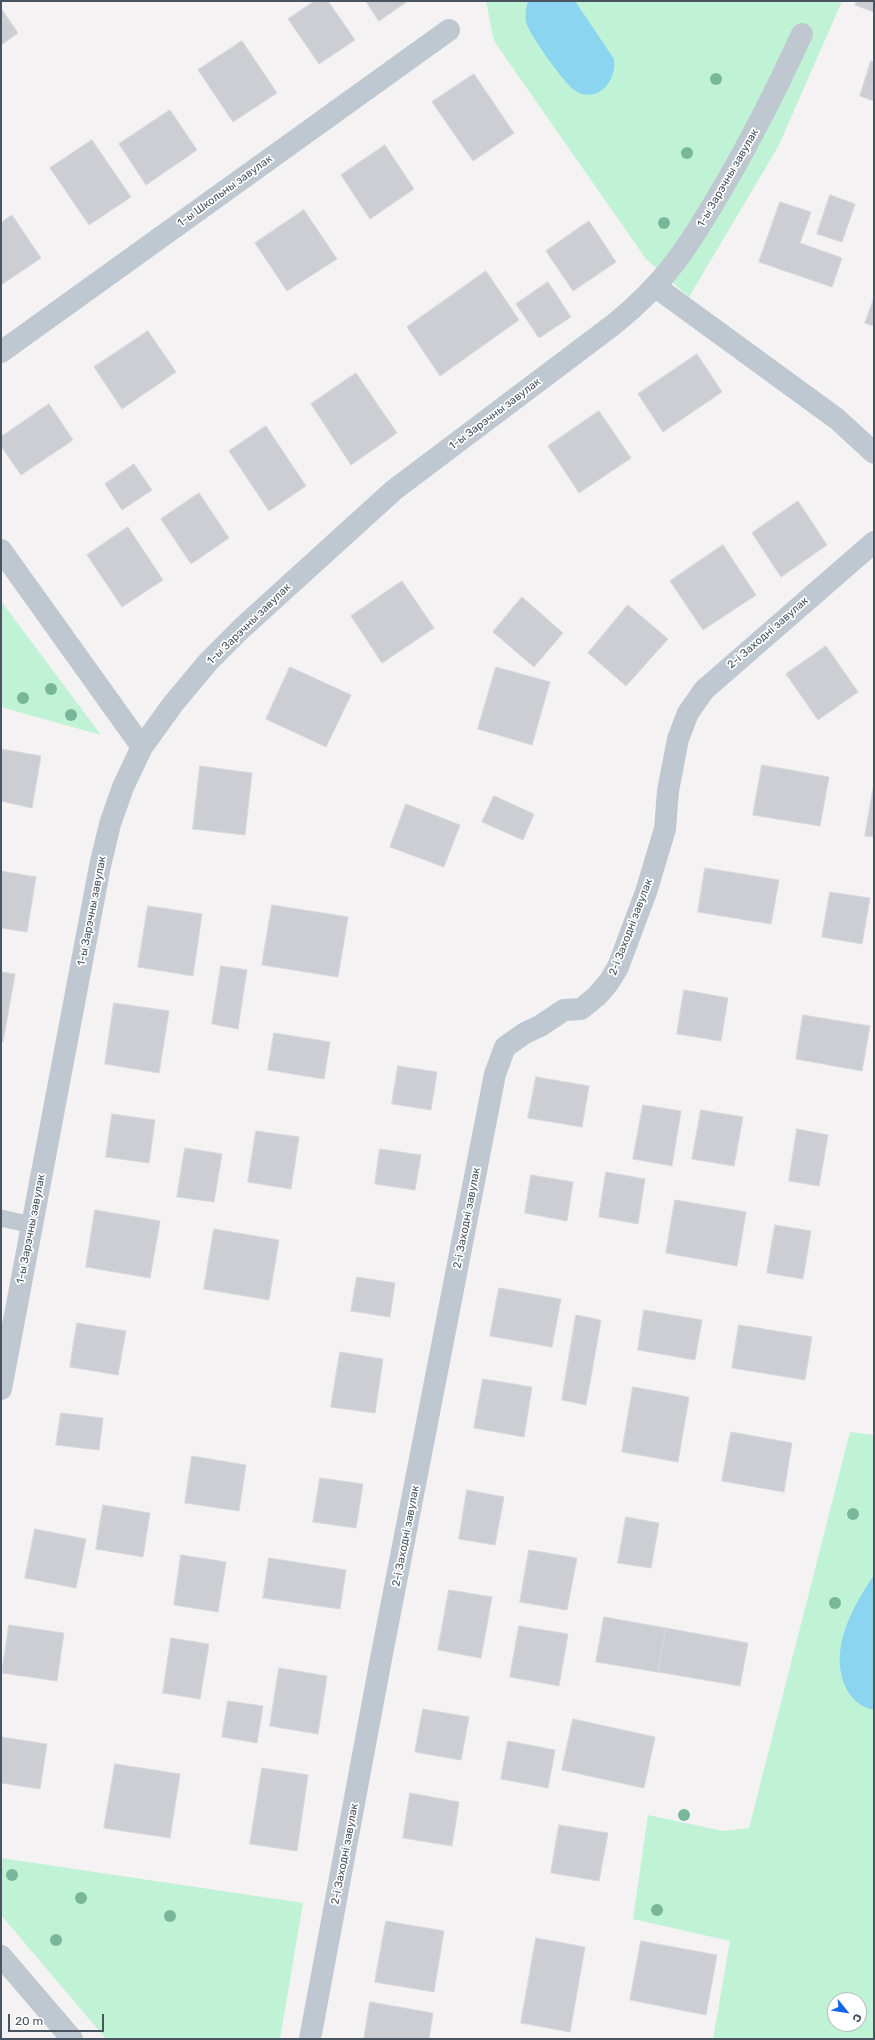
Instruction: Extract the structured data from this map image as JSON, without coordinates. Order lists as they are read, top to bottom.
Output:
{
  "streets": {
    "street": ["1-ы Зарэчны завулак", "1-ы Школьны завулак", "2-і Заходні завулак"]
  },
  "scale_bar": "20 m",
  "north": "bottom right"
}
